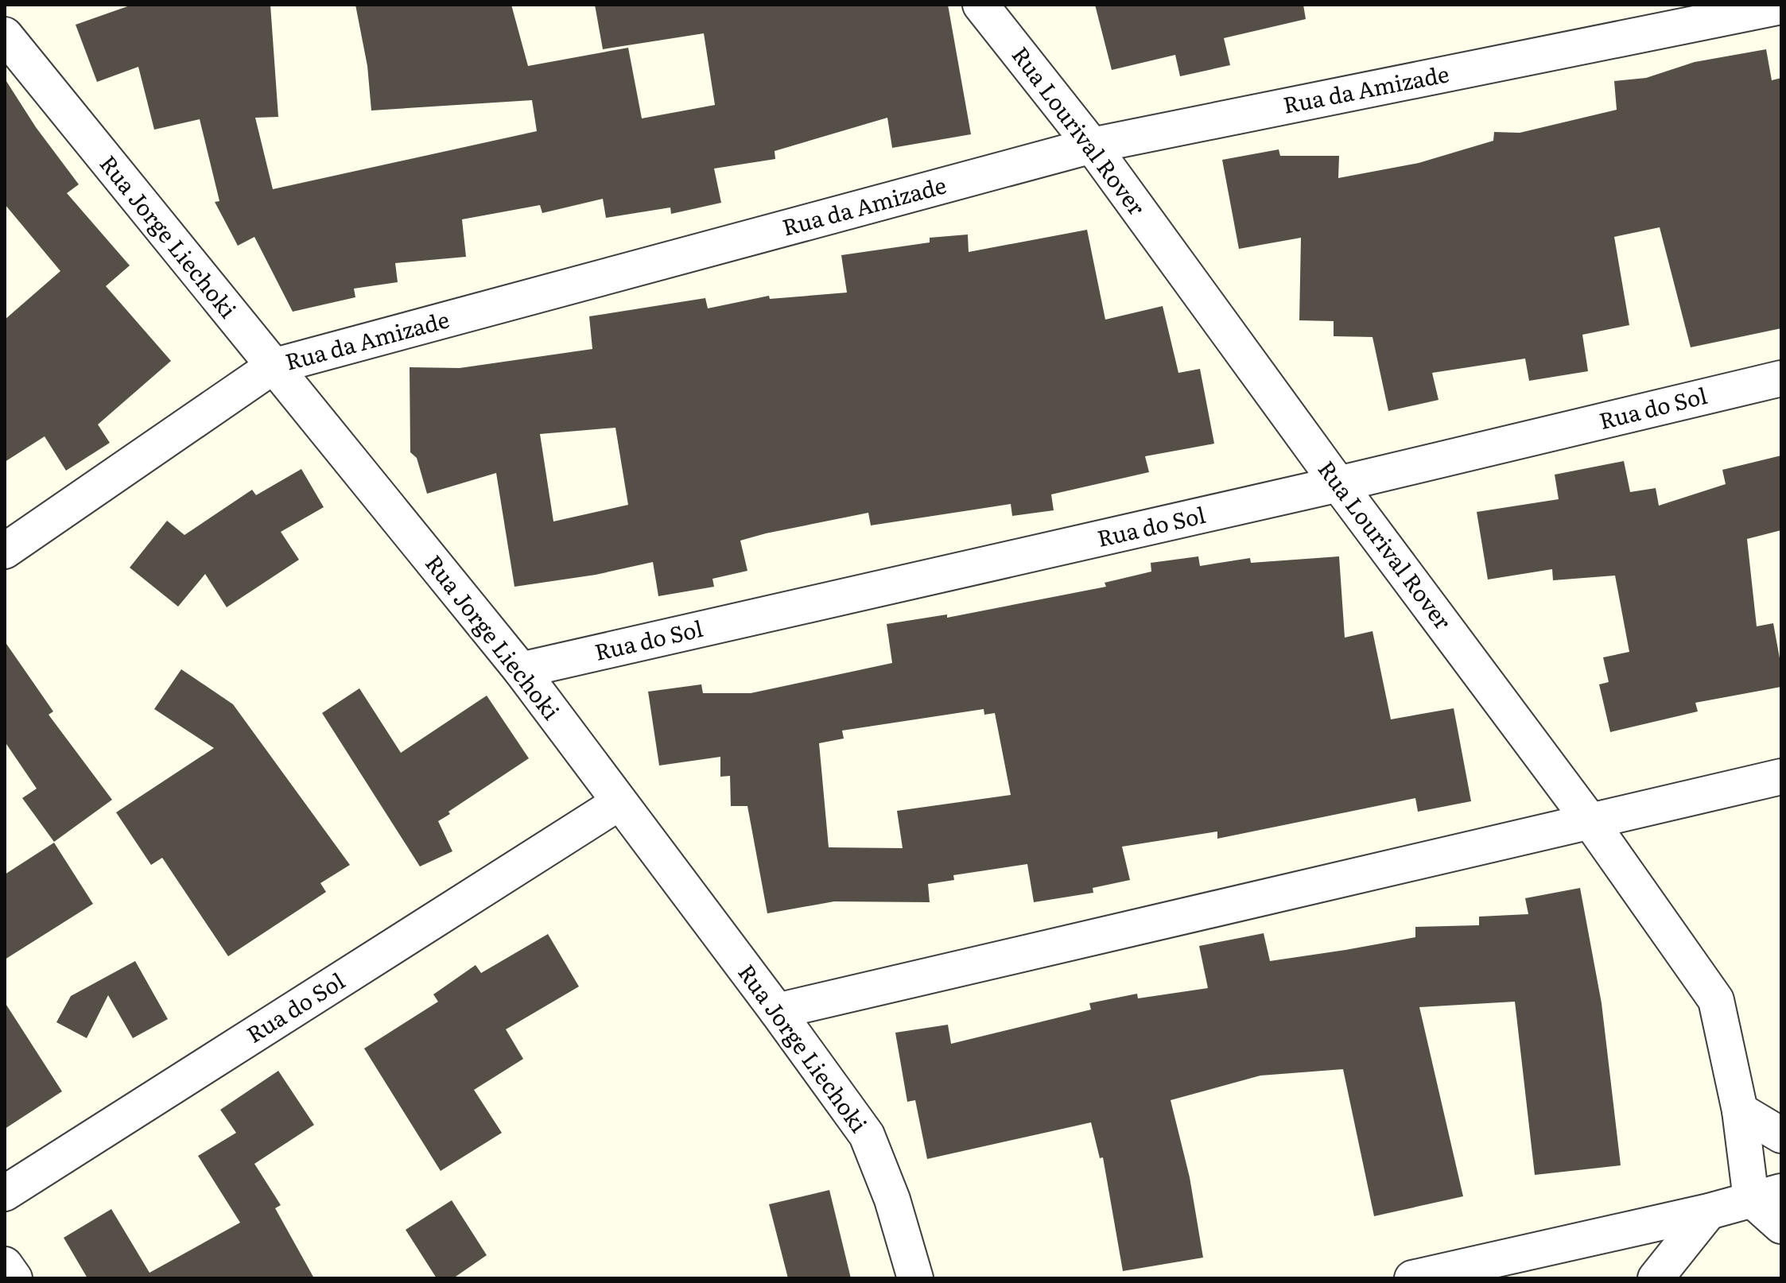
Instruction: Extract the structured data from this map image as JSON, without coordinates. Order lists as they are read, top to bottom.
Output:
{
  "streets": {
    "street": [
      "Rua da Amizade",
      "Rua Lourival Rover",
      "Rua Jorge Liechoki",
      "Rua do Sol"
    ]
  },
  "crossings": [
    ["Rua da Amizade", "Rua Lourival Rover"],
    ["Rua da Amizade", "Rua Jorge Liechoki"],
    ["Rua Lourival Rover", "Rua do Sol"],
    ["Rua Jorge Liechoki", "Rua do Sol"]
  ]
}
